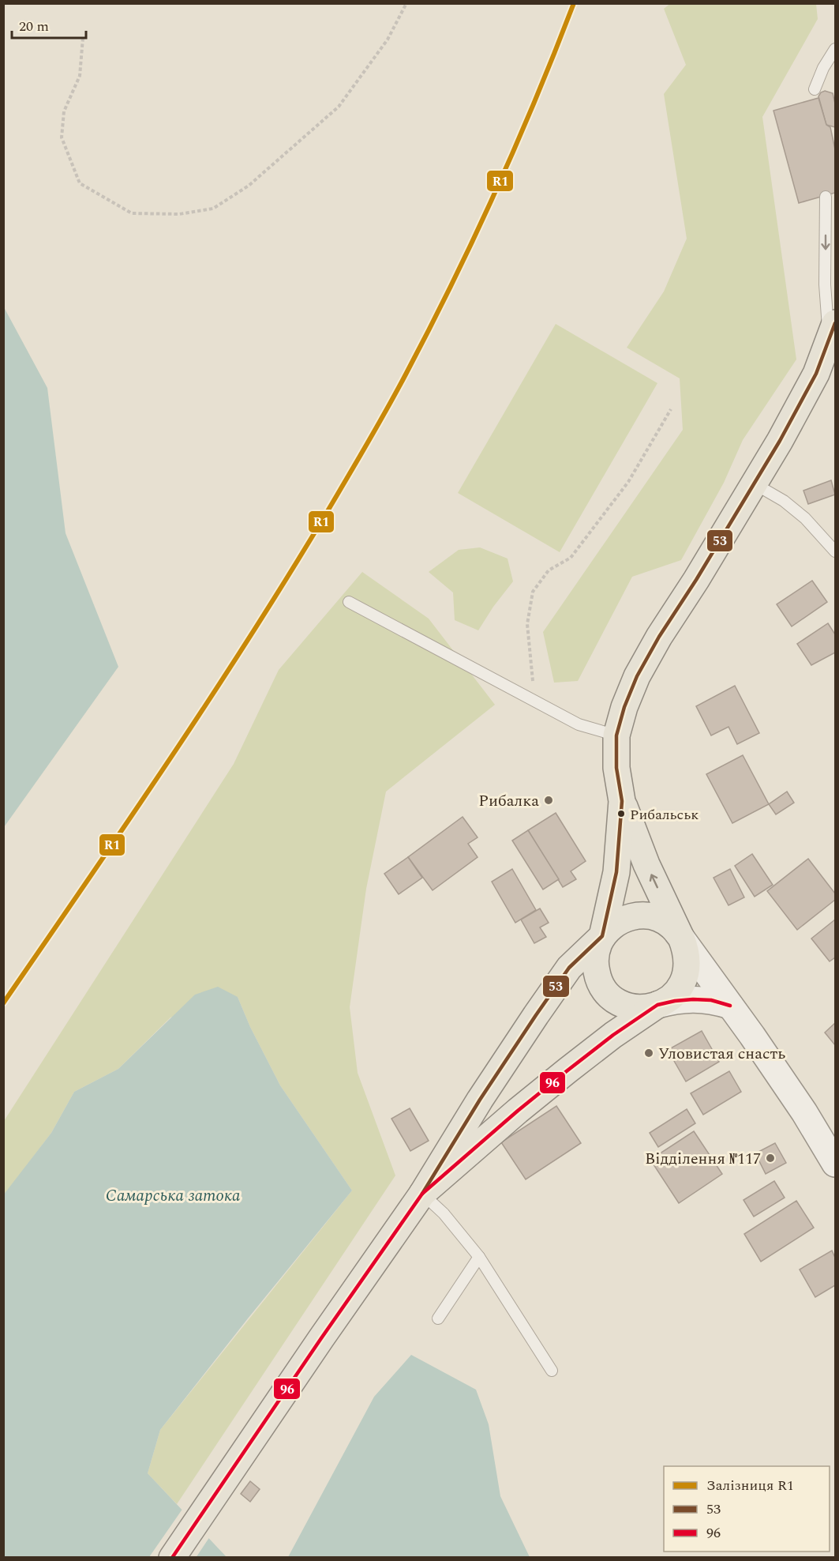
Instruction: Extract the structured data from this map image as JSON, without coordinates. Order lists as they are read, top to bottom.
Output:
{
  "water": ["Самарська затока"],
  "places": [
    "Рибалка",
    "Рибальськ",
    "Уловистая снасть",
    "Відділення №117"
  ],
  "lines": ["rail line R1", "transit line 53", "transit line 96"],
  "legend": ["Залізниця R1", "53", "96"],
  "scale_bar": "20 m"
}
